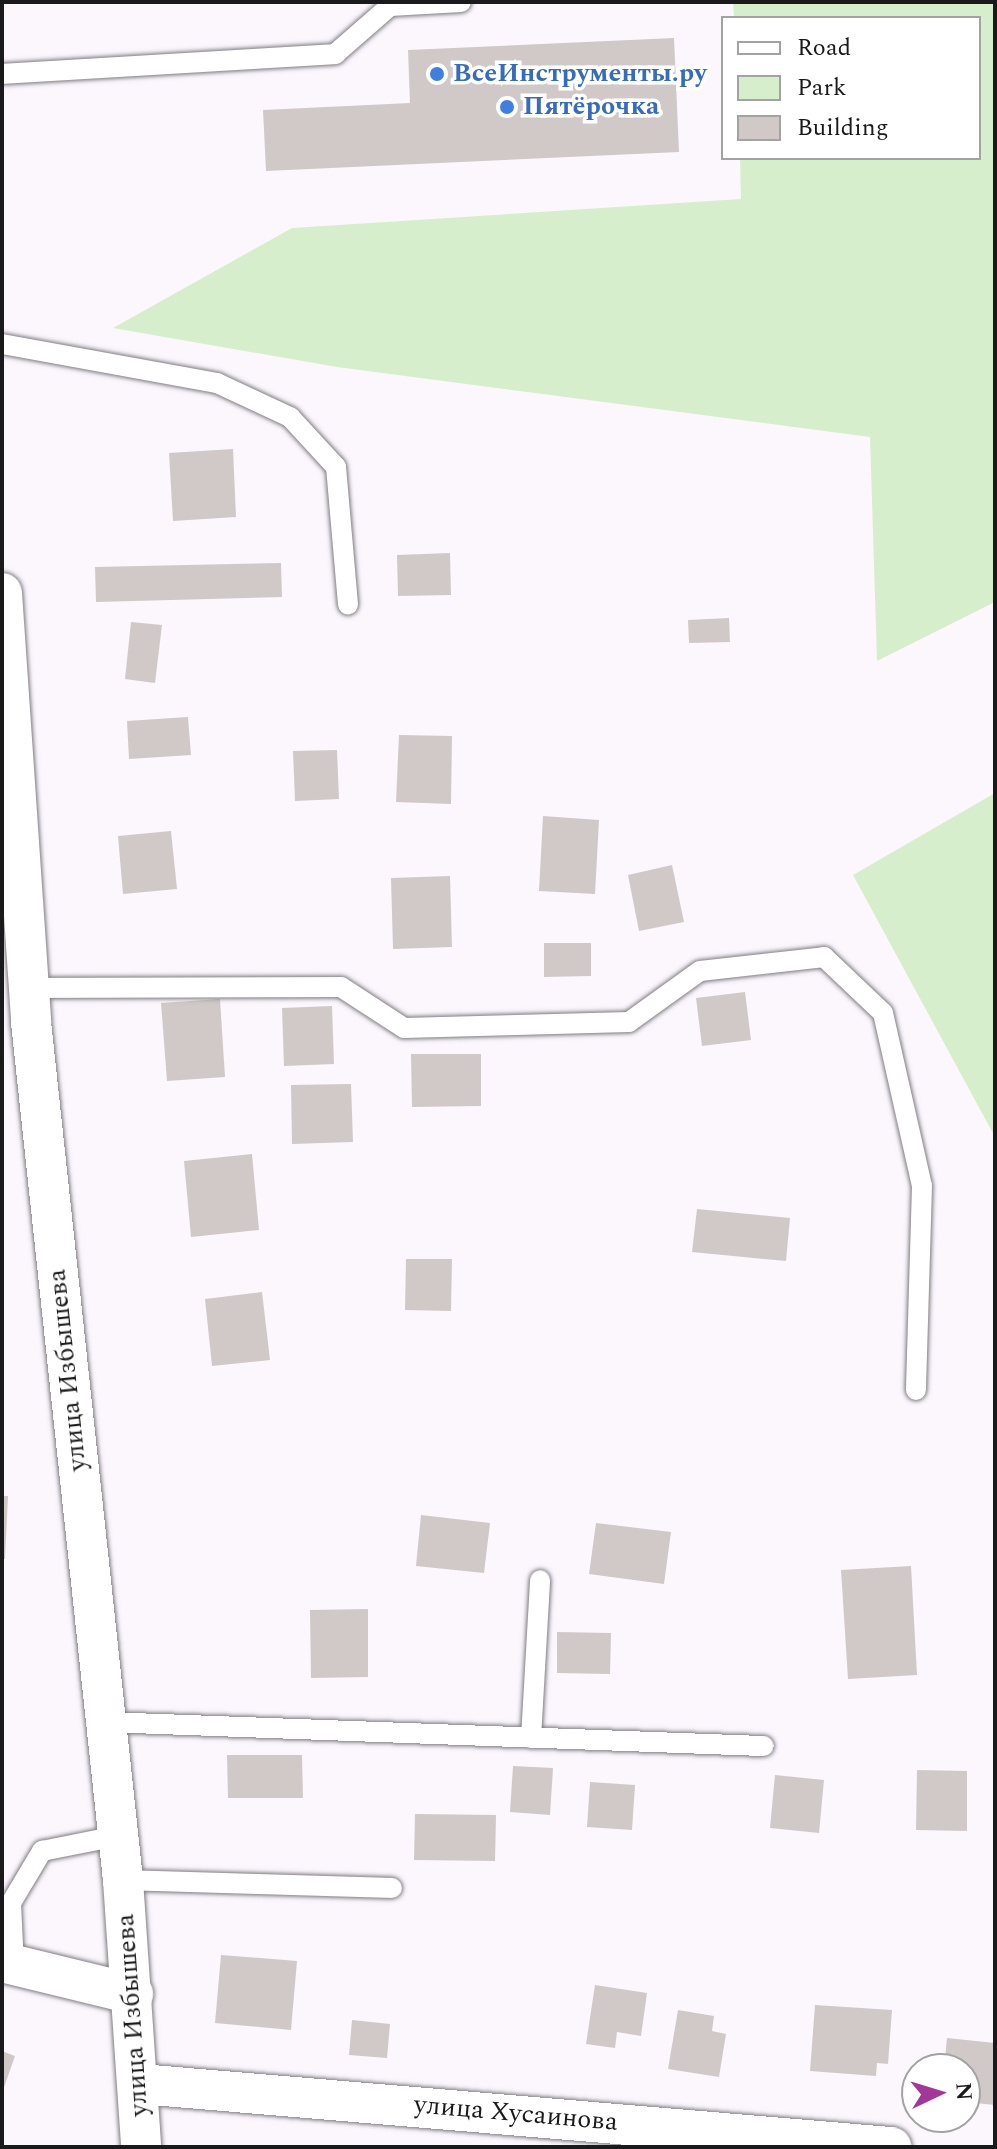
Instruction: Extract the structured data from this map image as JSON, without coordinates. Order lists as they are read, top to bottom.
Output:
{
  "streets": {
    "street": ["улица Избышева", "улица Хусаинова"]
  },
  "crossings": [
    ["улица Избышева", "улица Хусаинова"]
  ],
  "places": ["ВсеИнструменты.ру", "Пятёрочка"],
  "legend": ["Road", "Park", "Building"],
  "north": "right"
}
